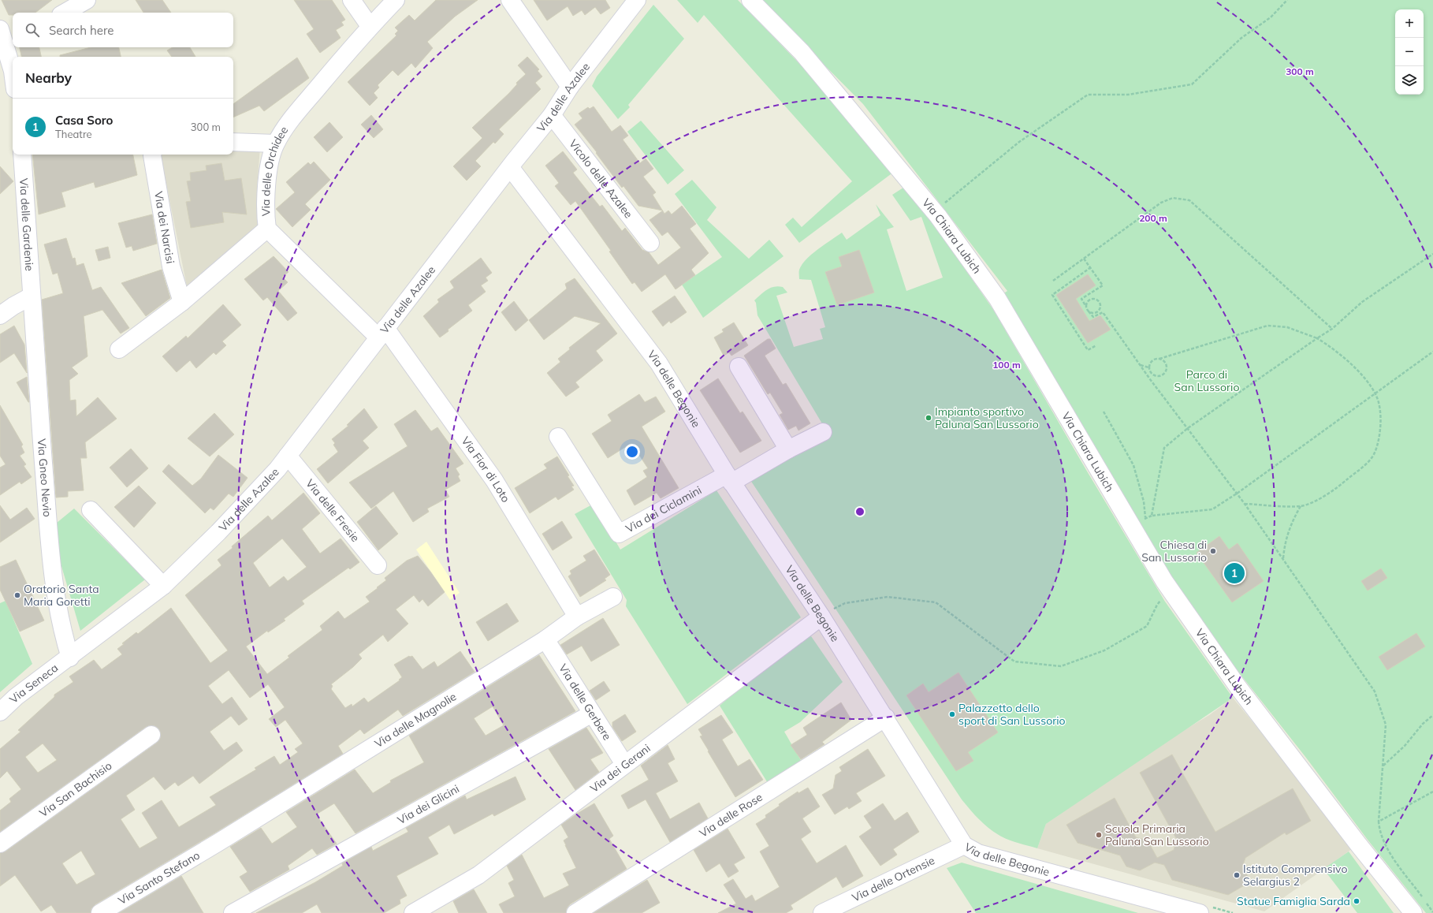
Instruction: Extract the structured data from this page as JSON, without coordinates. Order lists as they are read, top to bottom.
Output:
{
  "streets": {
    "street": [
      "Via delle Azalee",
      "Via delle Orchidee",
      "Vicolo delle Azalee",
      "Via delle Gardenie",
      "Via dei Narcisi",
      "Via Chiara Lubich",
      "Via delle Begonie",
      "Via Fior di Loto",
      "Via Gneo Nevio",
      "Via dei Ciclamini",
      "Via delle Fresie",
      "Via Seneca",
      "Via delle Gerbere",
      "Via delle Magnolie",
      "Via dei Gerani",
      "Via San Bachisio",
      "Via dei Glicini",
      "Via delle Rose",
      "Via Santo Stefano",
      "Via delle Ortensie"
    ]
  },
  "crossings": [
    ["Via delle Azalee", "Via delle Orchidee"],
    ["Via delle Azalee", "Vicolo delle Azalee"],
    ["Via delle Azalee", "Via delle Begonie"],
    ["Via delle Azalee", "Via Fior di Loto"],
    ["Via delle Azalee", "Via Gneo Nevio"],
    ["Via delle Azalee", "Via delle Fresie"],
    ["Via delle Azalee", "Via Seneca"],
    ["Via delle Orchidee", "Via Fior di Loto"],
    ["Via delle Gardenie", "Via Gneo Nevio"],
    ["Via delle Begonie", "Via dei Ciclamini"],
    ["Via delle Begonie", "Via dei Gerani"],
    ["Via delle Begonie", "Via delle Rose"],
    ["Via delle Begonie", "Via delle Ortensie"],
    ["Via Fior di Loto", "Via delle Magnolie"],
    ["Via Gneo Nevio", "Via Seneca"],
    ["Via delle Gerbere", "Via delle Magnolie"],
    ["Via delle Gerbere", "Via dei Gerani"],
    ["Via delle Gerbere", "Via dei Glicini"],
    ["Via delle Magnolie", "Via Santo Stefano"]
  ],
  "parks": ["Parco di San Lussorio"],
  "places": [
    "Impianto sportivo Paluna San Lussorio",
    "Chiesa di San Lussorio",
    "Oratorio Santa Maria Goretti",
    "Palazzetto dello sport di San Lussorio",
    "Scuola Primaria Paluna San Lussorio",
    "Istituto Comprensivo Selargius 2",
    "Statue Famiglia Sarda"
  ],
  "page": {
    "map_buttons": ["+", "−"],
    "search": "Search here",
    "heading": "Nearby",
    "list": [
      {
        "mark": "1",
        "name": "Casa Soro",
        "note": "Theatre",
        "value": "300 m"
      }
    ],
    "pins": "1"
  },
  "rings": ["300 m", "200 m", "100 m"]
}
